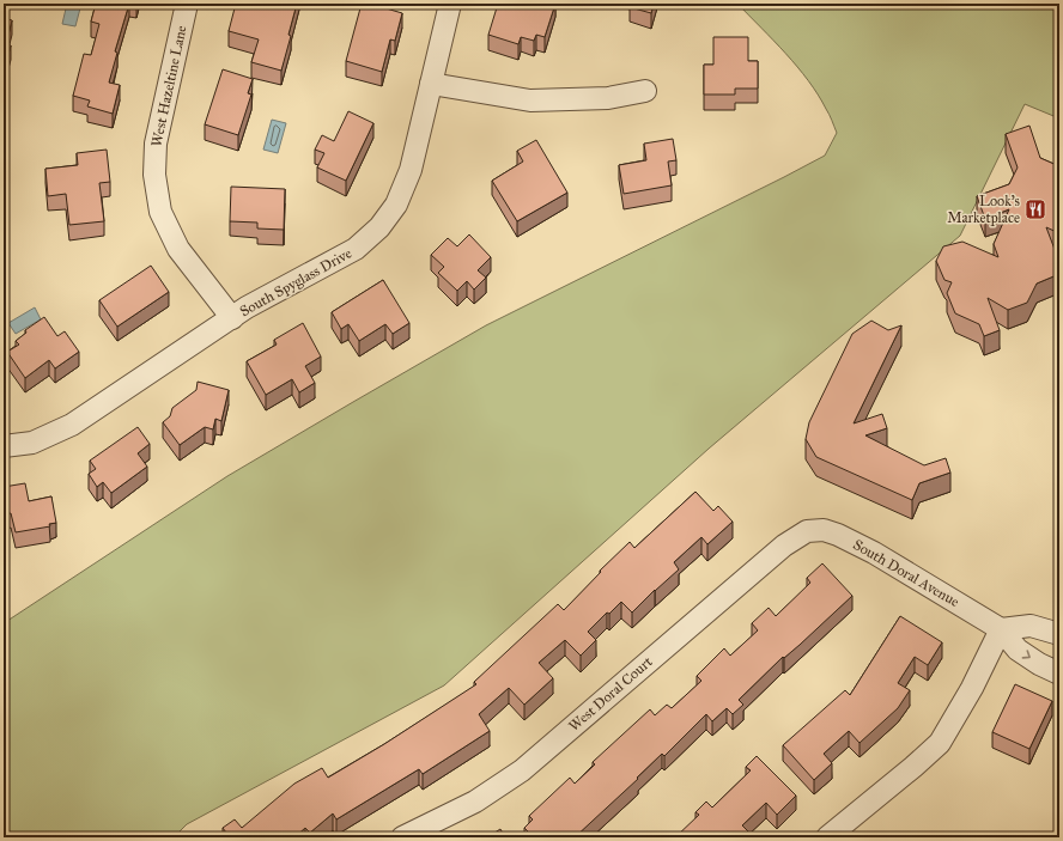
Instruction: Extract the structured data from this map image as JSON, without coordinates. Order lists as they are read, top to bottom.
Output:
{
  "streets": {
    "street": [
      "West Hazeltine Lane",
      "South Spyglass Drive",
      "South Doral Avenue",
      "West Doral Court"
    ]
  },
  "crossings": [
    ["West Hazeltine Lane", "South Spyglass Drive"],
    ["South Doral Avenue", "West Doral Court"]
  ],
  "places": {
    "restaurant": ["Look's Marketplace"]
  }
}
